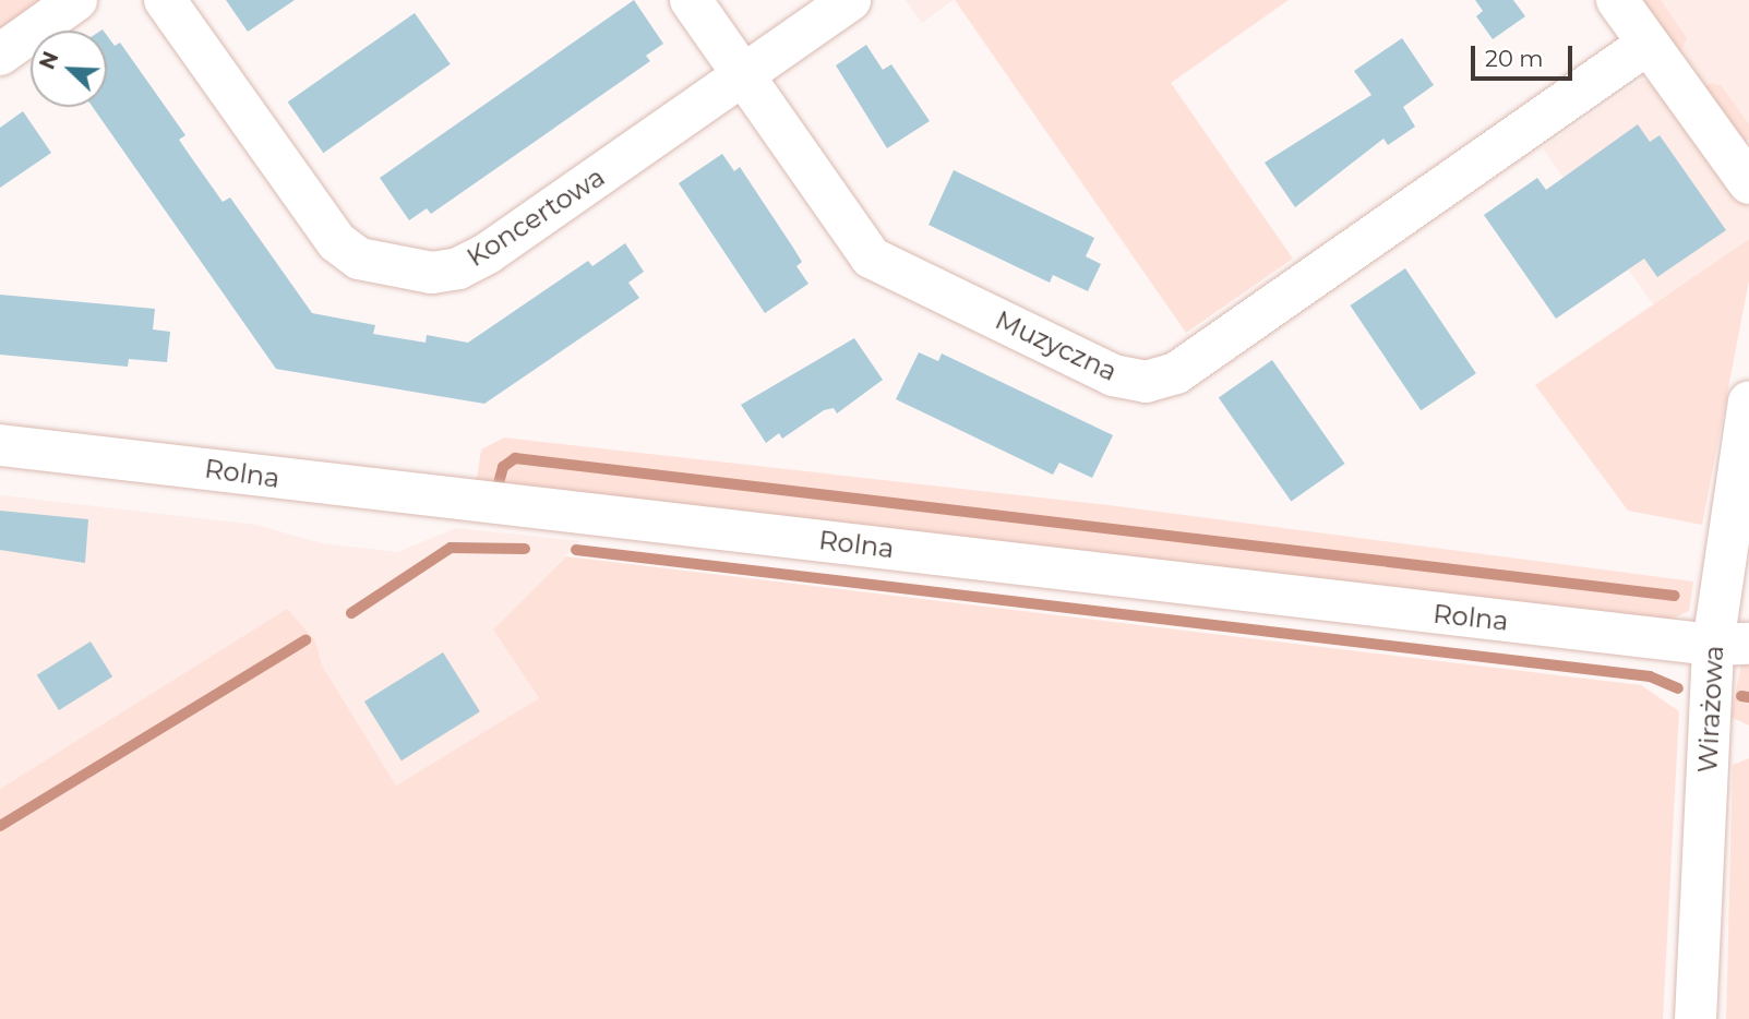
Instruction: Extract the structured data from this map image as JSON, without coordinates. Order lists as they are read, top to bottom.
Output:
{
  "streets": {
    "street": [
      "Koncertowa",
      "Muzyczna",
      "Rolna",
      "Wirażowa"
    ]
  },
  "crossings": [
    ["Koncertowa", "Muzyczna"],
    ["Rolna", "Wirażowa"]
  ],
  "scale_bar": "20 m",
  "north": "top left"
}
